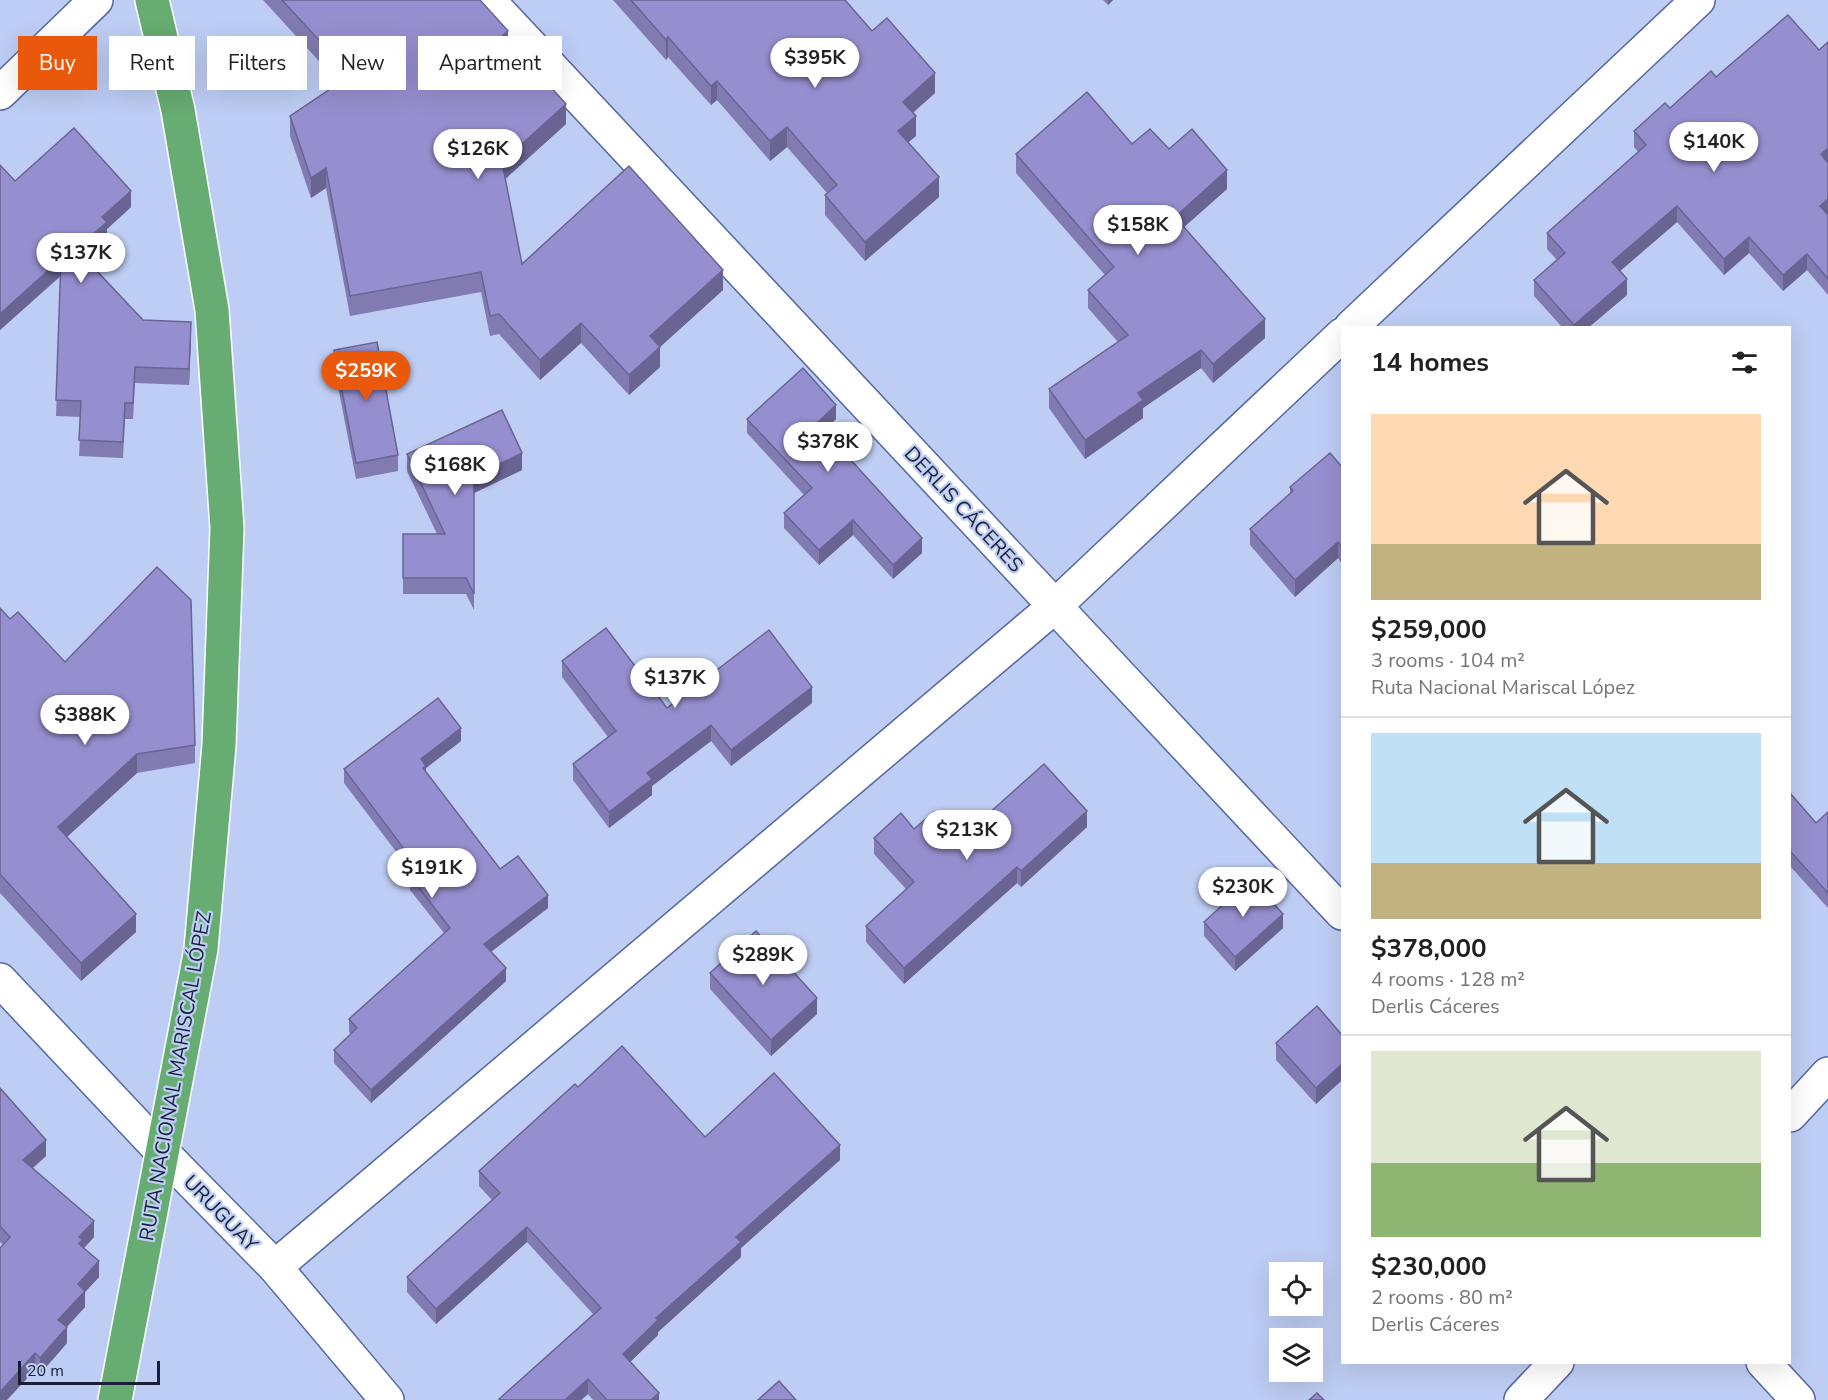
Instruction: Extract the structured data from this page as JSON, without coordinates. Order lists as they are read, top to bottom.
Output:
{
  "streets": {
    "highway": ["RUTA NACIONAL MARISCAL LÓPEZ"],
    "street": ["DERLIS CÁCERES", "URUGUAY"]
  },
  "crossings": [
    ["RUTA NACIONAL MARISCAL LÓPEZ", "URUGUAY"]
  ],
  "scale_bar": "20 m",
  "page": {
    "chip": [
      "Buy",
      "Rent",
      "Filters",
      "New",
      "Apartment"
    ],
    "price": [
      "$395K",
      "$140K",
      "$126K",
      "$158K",
      "$137K",
      "$259K",
      "$378K",
      "$168K",
      "$137K",
      "$388K",
      "$213K",
      "$191K",
      "$230K",
      "$289K"
    ],
    "heading": "14 homes",
    "list": [
      {
        "name": "$259,000",
        "note": "3 rooms · 104 m² · Ruta Nacional Mariscal López"
      },
      {
        "name": "$378,000",
        "note": "4 rooms · 128 m² · Derlis Cáceres"
      },
      {
        "name": "$230,000",
        "note": "2 rooms · 80 m² · Derlis Cáceres"
      }
    ],
    "scale": "20 m"
  }
}
